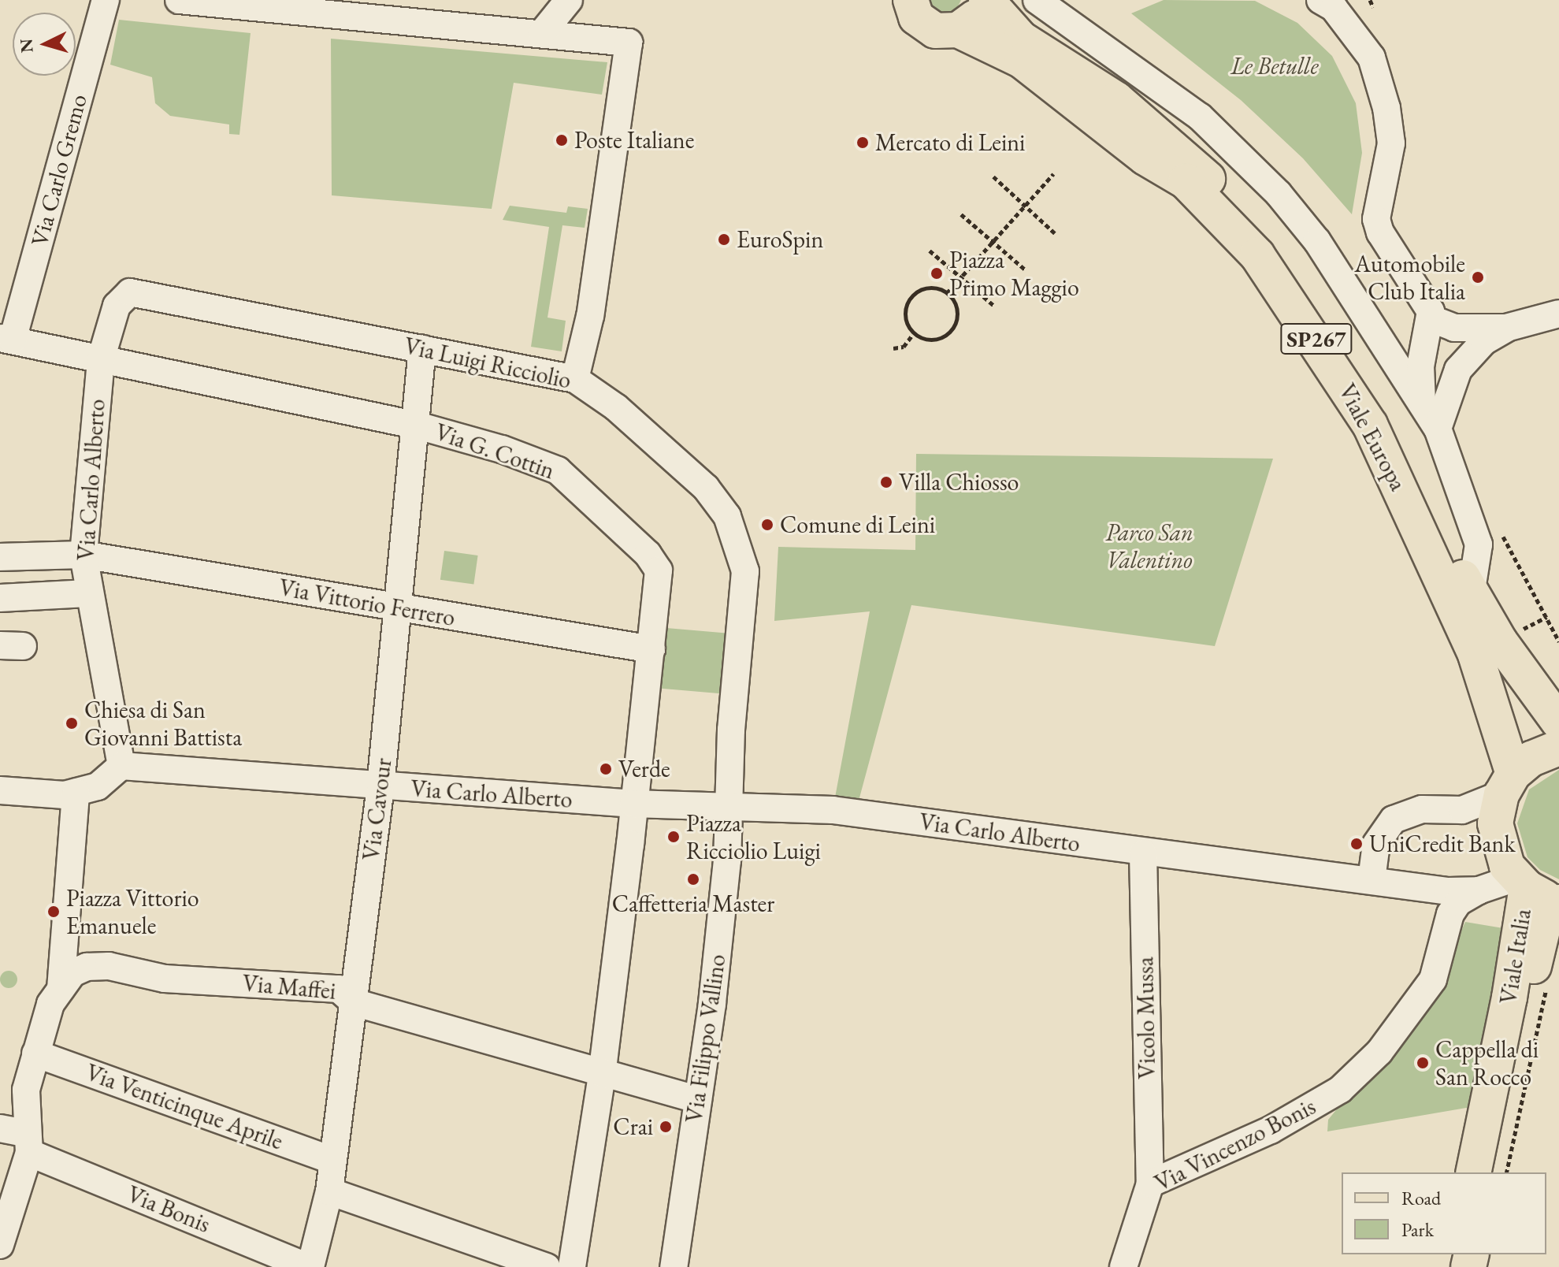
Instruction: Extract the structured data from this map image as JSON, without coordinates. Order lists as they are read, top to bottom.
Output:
{
  "streets": {
    "main road": ["SP267", "Viale Europa", "Viale Italia"],
    "street": [
      "Via Carlo Gremo",
      "Via Luigi Ricciolio",
      "Via G. Cottin",
      "Via Carlo Alberto",
      "Via Vittorio Ferrero",
      "Via Cavour",
      "Via Maffei",
      "Vicolo Mussa",
      "Via Filippo Vallino",
      "Via Venticinque Aprile",
      "Via Vincenzo Bonis",
      "Via Bonis"
    ]
  },
  "crossings": [
    ["Via Luigi Ricciolio", "Via G. Cottin"],
    ["Via Luigi Ricciolio", "Via Carlo Alberto"],
    ["Via Luigi Ricciolio", "Via Cavour"],
    ["Via Luigi Ricciolio", "Via Filippo Vallino"],
    ["Via G. Cottin", "Via Carlo Alberto"],
    ["Via G. Cottin", "Via Vittorio Ferrero"],
    ["Via G. Cottin", "Via Cavour"],
    ["Via G. Cottin", "Via Maffei"],
    ["Via Carlo Alberto", "Via Vittorio Ferrero"],
    ["Via Carlo Alberto", "Via Cavour"],
    ["Via Carlo Alberto", "Viale Italia"],
    ["Via Carlo Alberto", "Vicolo Mussa"],
    ["Via Carlo Alberto", "Via Filippo Vallino"],
    ["Via Carlo Alberto", "Via Vincenzo Bonis"],
    ["Via Vittorio Ferrero", "Via Cavour"],
    ["Via Cavour", "Via Maffei"],
    ["Via Cavour", "Via Venticinque Aprile"],
    ["Via Cavour", "Via Bonis"],
    ["Via Maffei", "Via Filippo Vallino"],
    ["Via Maffei", "Via Venticinque Aprile"],
    ["Via Maffei", "Via Bonis"],
    ["Vicolo Mussa", "Via Vincenzo Bonis"]
  ],
  "parks": ["Le Betulle", "Parco San Valentino"],
  "places": [
    "Poste Italiane",
    "Mercato di Leini",
    "EuroSpin",
    "Piazza Primo Maggio",
    "Automobile Club Italia",
    "Villa Chiosso",
    "Comune di Leini",
    "Chiesa di San Giovanni Battista",
    "Verde",
    "Piazza Ricciolio Luigi",
    "UniCredit Bank",
    "Caffetteria Master",
    "Piazza Vittorio Emanuele",
    "Cappella di San Rocco",
    "Crai"
  ],
  "legend": ["Road", "Park"],
  "north": "left"
}
